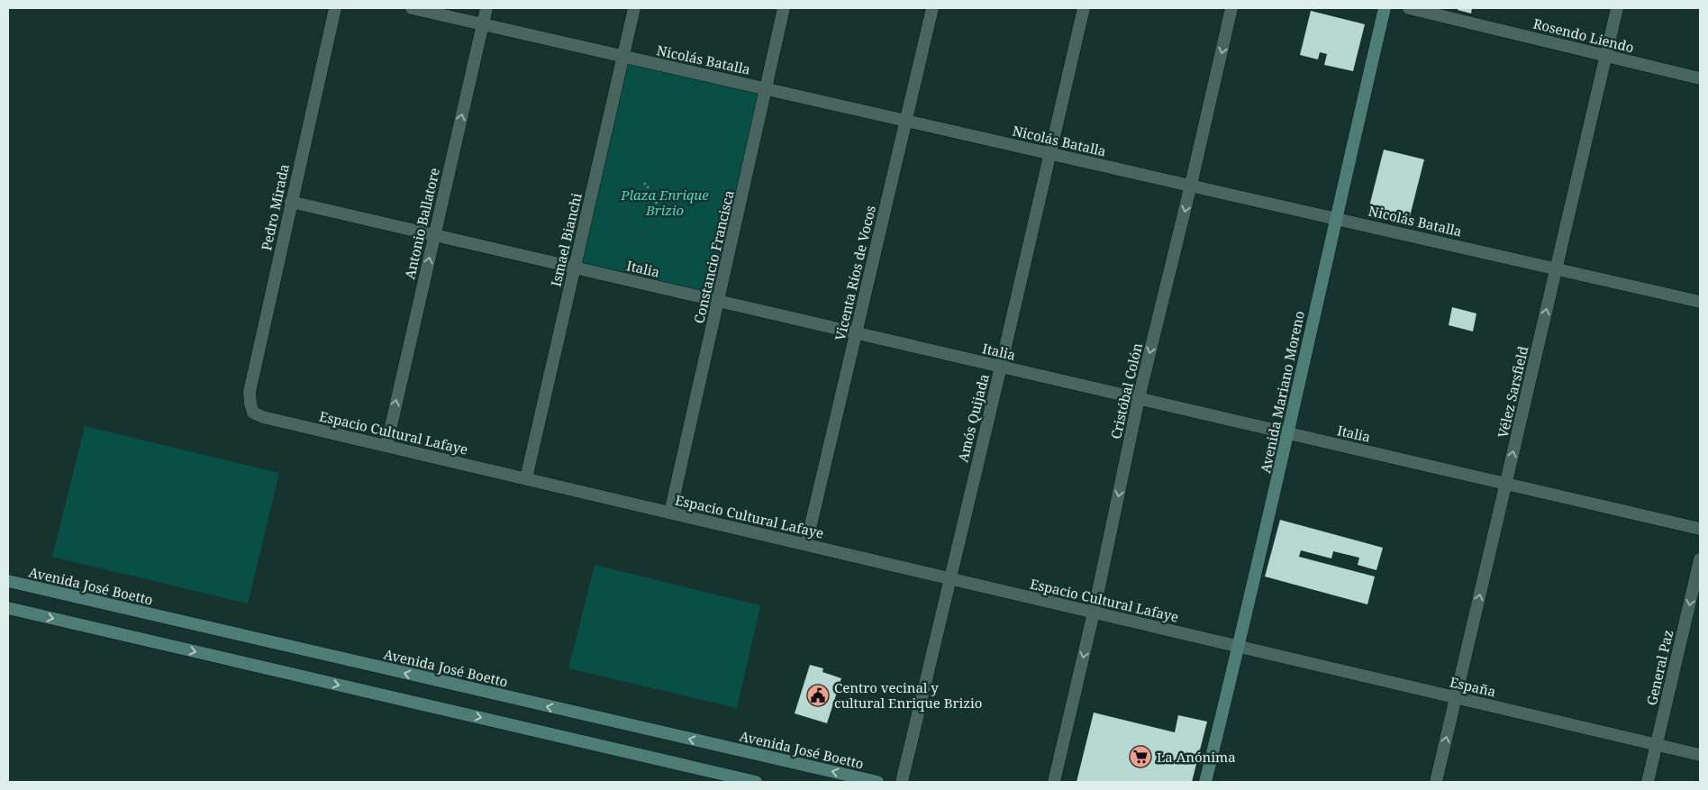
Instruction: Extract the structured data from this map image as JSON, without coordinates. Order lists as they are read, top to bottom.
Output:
{
  "streets": {
    "main road": ["Avenida Mariano Moreno", "Avenida José Boetto"],
    "street": [
      "Rosendo Liendo",
      "Nicolás Batalla",
      "Pedro Mirada",
      "Antonio Ballatore",
      "Ismael Bianchi",
      "Constancio Francisca",
      "Italia",
      "Vicenta Ríos de Vocos",
      "Cristóbal Colón",
      "Vélez Sarsfield",
      "Amós Quijada",
      "Espacio Cultural Lafaye",
      "General Paz",
      "España"
    ]
  },
  "crossings": [
    ["Rosendo Liendo", "Vélez Sarsfield"],
    ["Nicolás Batalla", "Antonio Ballatore"],
    ["Nicolás Batalla", "Ismael Bianchi"],
    ["Nicolás Batalla", "Constancio Francisca"],
    ["Nicolás Batalla", "Vicenta Ríos de Vocos"],
    ["Nicolás Batalla", "Cristóbal Colón"],
    ["Nicolás Batalla", "Avenida Mariano Moreno"],
    ["Nicolás Batalla", "Vélez Sarsfield"],
    ["Nicolás Batalla", "Amós Quijada"],
    ["Pedro Mirada", "Italia"],
    ["Pedro Mirada", "Espacio Cultural Lafaye"],
    ["Antonio Ballatore", "Italia"],
    ["Antonio Ballatore", "Espacio Cultural Lafaye"],
    ["Ismael Bianchi", "Italia"],
    ["Ismael Bianchi", "Espacio Cultural Lafaye"],
    ["Constancio Francisca", "Italia"],
    ["Constancio Francisca", "Espacio Cultural Lafaye"],
    ["Italia", "Vicenta Ríos de Vocos"],
    ["Italia", "Cristóbal Colón"],
    ["Italia", "Avenida Mariano Moreno"],
    ["Italia", "Vélez Sarsfield"],
    ["Italia", "Amós Quijada"],
    ["Vicenta Ríos de Vocos", "Espacio Cultural Lafaye"],
    ["Cristóbal Colón", "Espacio Cultural Lafaye"],
    ["Avenida Mariano Moreno", "Espacio Cultural Lafaye"],
    ["Avenida Mariano Moreno", "España"],
    ["Vélez Sarsfield", "España"],
    ["Amós Quijada", "Espacio Cultural Lafaye"],
    ["Espacio Cultural Lafaye", "España"],
    ["General Paz", "España"]
  ],
  "one_way": [
    "Antonio Ballatore",
    "Cristóbal Colón",
    "Vélez Sarsfield",
    "General Paz"
  ],
  "parks": ["Plaza Enrique Brizio"],
  "places": {
    "public building": ["Centro vecinal y cultural Enrique Brizio"],
    "supermarket": ["La Anónima"]
  }
}
